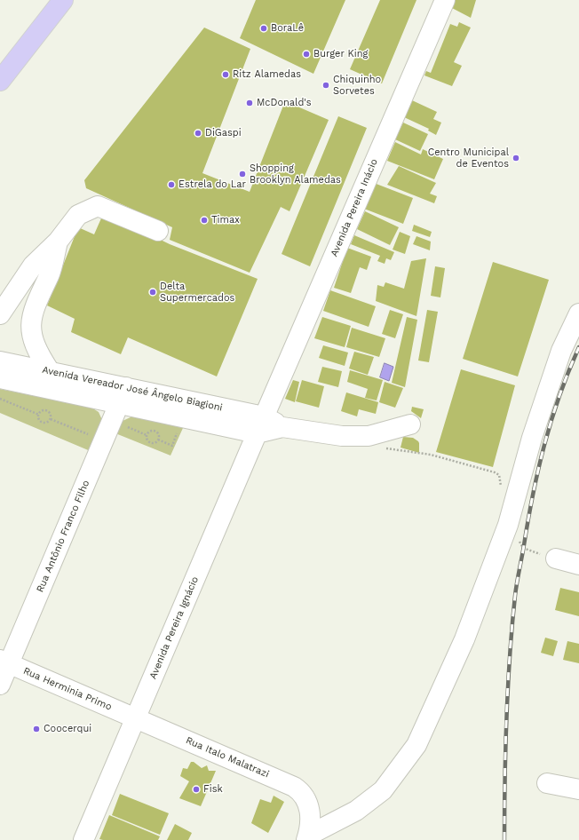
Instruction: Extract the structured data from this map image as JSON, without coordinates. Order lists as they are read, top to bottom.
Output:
{
  "streets": {
    "street": [
      "Avenida Pereira Inácio",
      "Avenida Vereador José Ângelo Biagioni",
      "Rua Antônio Franco Filho",
      "Avenida Pereira Ignácio",
      "Rua Herminia Primo",
      "Rua Italo Malatrazi"
    ]
  },
  "crossings": [
    ["Avenida Pereira Inácio", "Avenida Vereador José Ângelo Biagioni"],
    ["Avenida Pereira Inácio", "Avenida Pereira Ignácio"],
    ["Avenida Vereador José Ângelo Biagioni", "Rua Antônio Franco Filho"],
    ["Avenida Vereador José Ângelo Biagioni", "Avenida Pereira Ignácio"],
    ["Rua Antônio Franco Filho", "Rua Herminia Primo"],
    ["Avenida Pereira Ignácio", "Rua Herminia Primo"],
    ["Avenida Pereira Ignácio", "Rua Italo Malatrazi"],
    ["Rua Herminia Primo", "Rua Italo Malatrazi"]
  ],
  "places": [
    "BoraLê",
    "Burger King",
    "Ritz Alamedas",
    "Chiquinho Sorvetes",
    "McDonald's",
    "DiGaspi",
    "Centro Municipal de Eventos",
    "Shopping Brooklyn Alamedas",
    "Estrela do Lar",
    "Timax",
    "Delta Supermercados",
    "Coocerqui",
    "Fisk"
  ]
}
